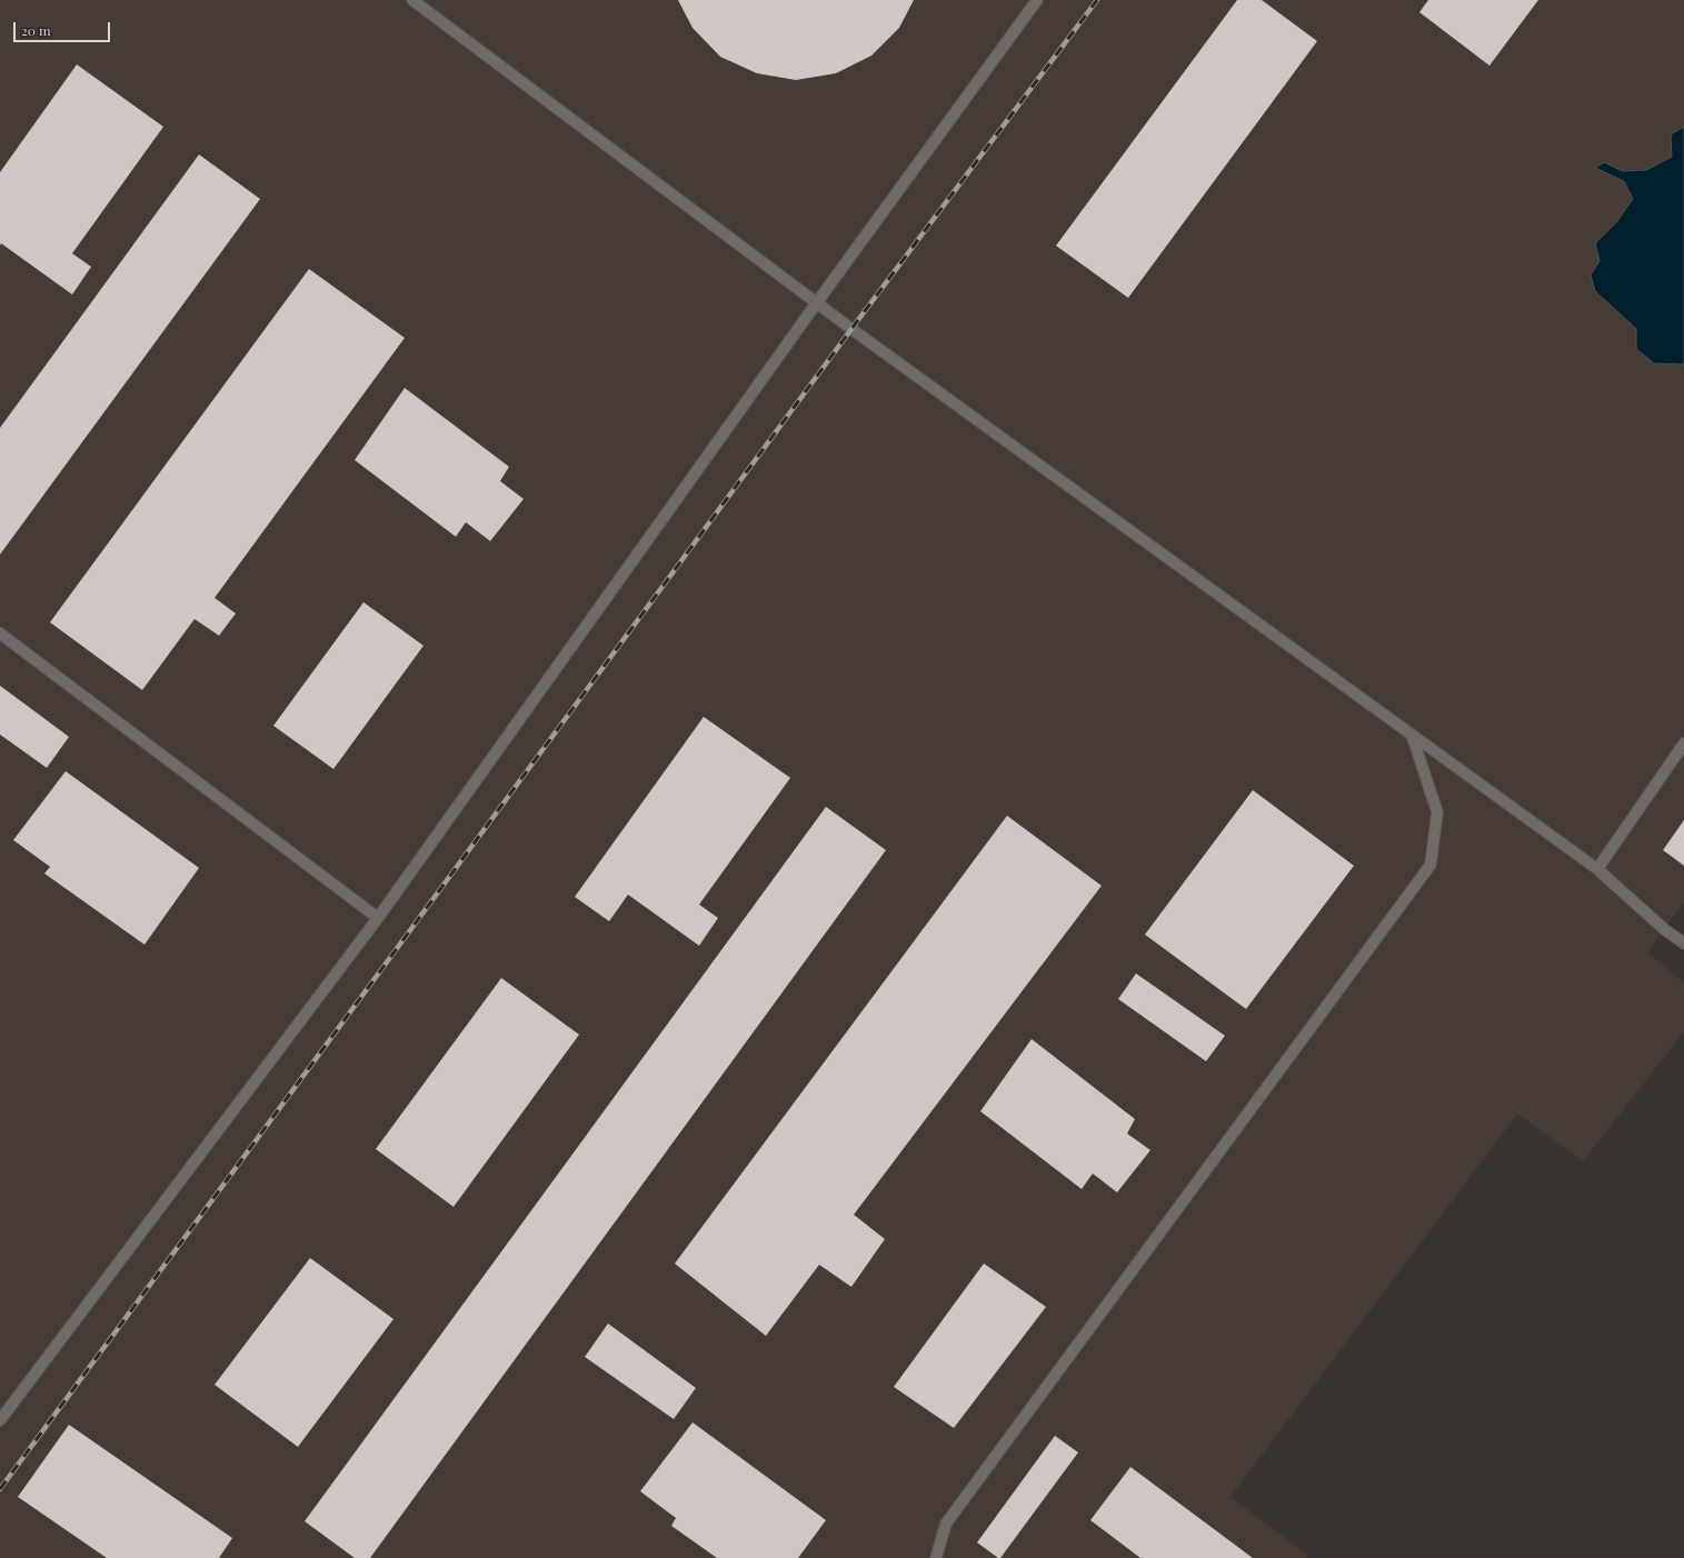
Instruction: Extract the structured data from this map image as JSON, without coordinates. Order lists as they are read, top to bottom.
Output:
{
  "scale_bar": "20 m"
}
